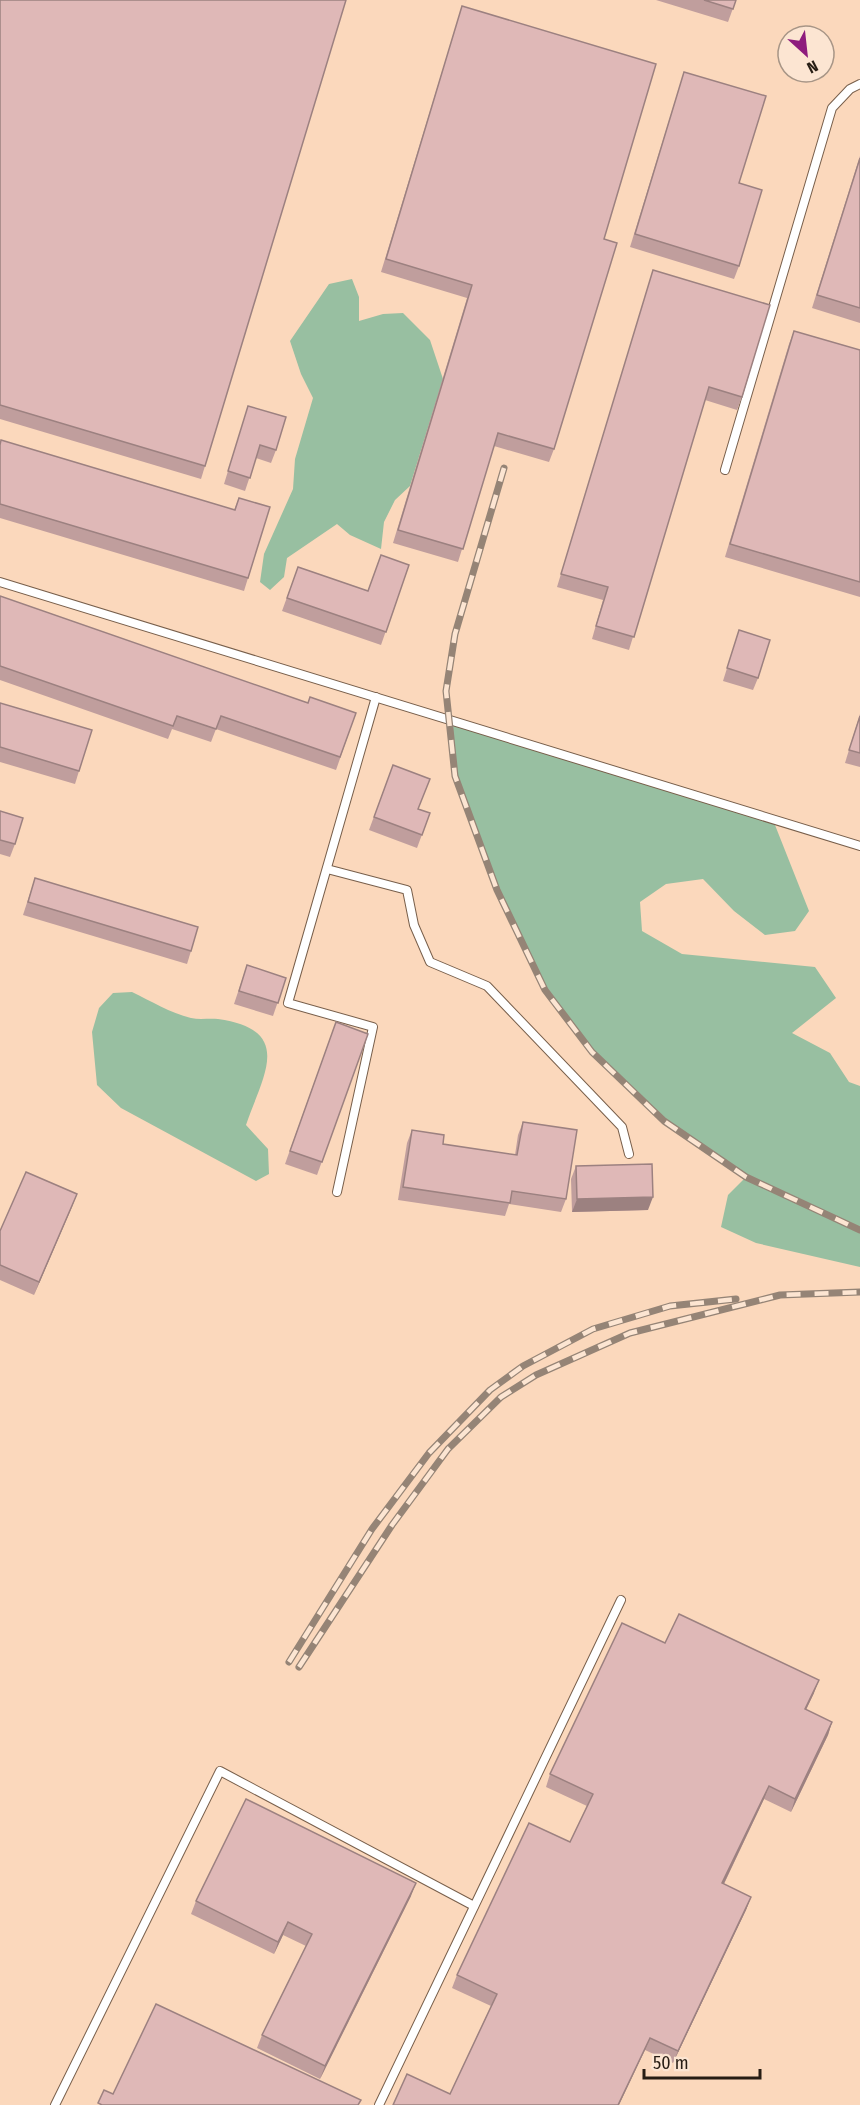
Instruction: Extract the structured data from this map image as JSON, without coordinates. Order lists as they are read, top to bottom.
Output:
{
  "scale_bar": "50 m",
  "north": "bottom right"
}
